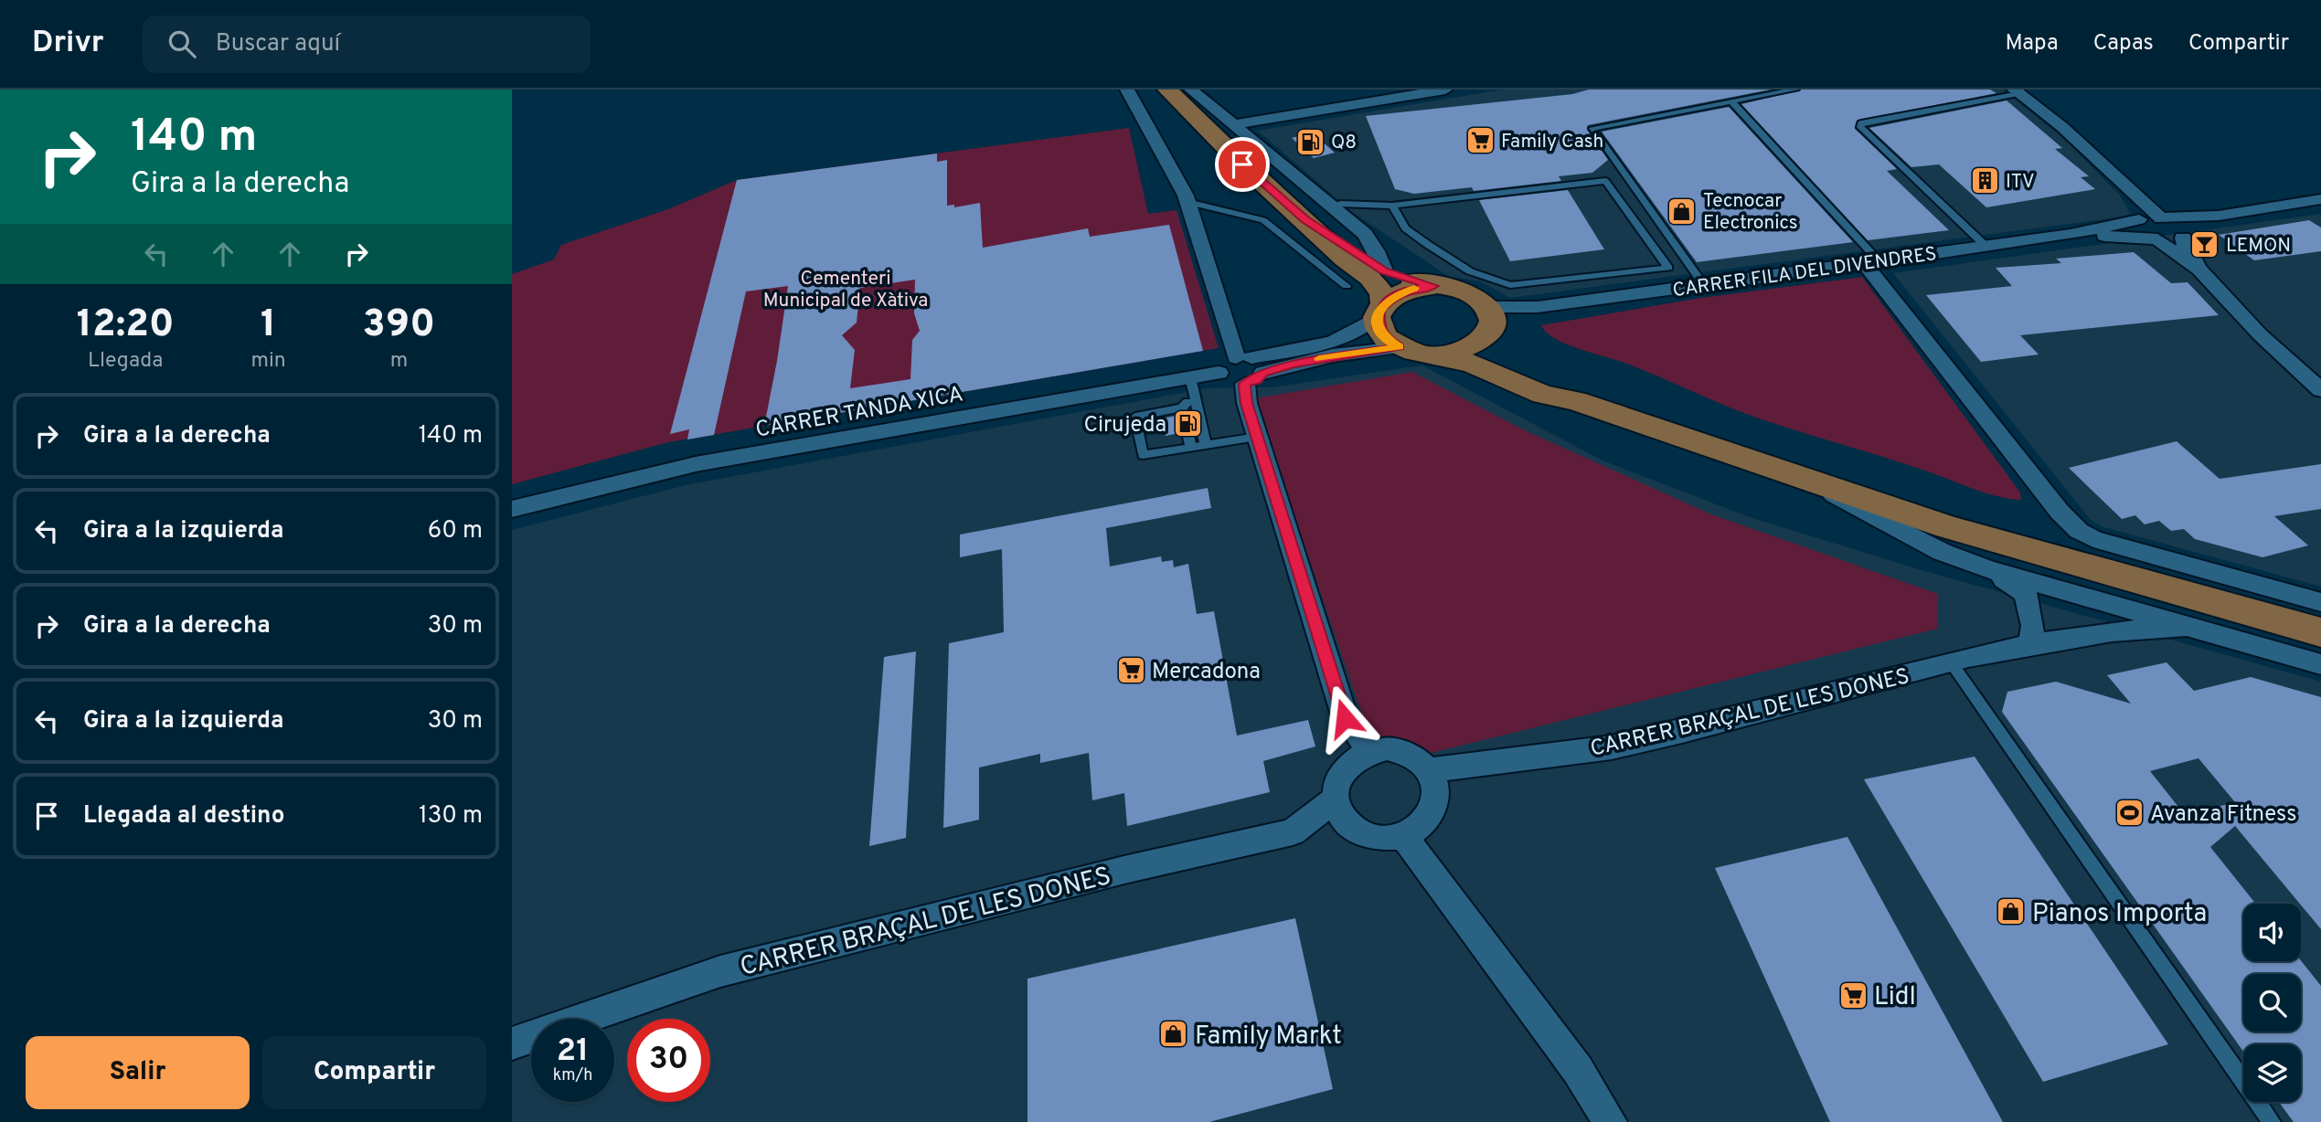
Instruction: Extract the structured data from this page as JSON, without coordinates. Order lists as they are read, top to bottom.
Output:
{
  "streets": {
    "street": ["CARRER FILA DEL DIVENDRES", "CARRER TANDA XICA", "CARRER BRAÇAL DE LES DONES"]
  },
  "parks": ["Cementeri Municipal de Xàtiva"],
  "places": {
    "supermarket": ["Family Cash", "Mercadona", "Lidl"],
    "fuel station": ["Q8", "Cirujeda"],
    "building": ["ITV"],
    "shop": ["Tecnocar Electronics", "Pianos Importa", "Family Markt"],
    "bar": ["LEMON"],
    "sports": ["Avanza Fitness"]
  },
  "page": {
    "header": "Drivr",
    "search": "Buscar aquí",
    "nav": ["Mapa", "Capas", "Compartir"],
    "turn": ["140 m", "Gira a la derecha"],
    "eta": [
      "12:20",
      "Llegada",
      "1",
      "min",
      "390",
      "m"
    ],
    "list": [
      {
        "name": "Gira a la derecha",
        "value": "140 m"
      },
      {
        "name": "Gira a la izquierda",
        "value": "60 m"
      },
      {
        "name": "Gira a la derecha",
        "value": "30 m"
      },
      {
        "name": "Gira a la izquierda",
        "value": "30 m"
      },
      {
        "name": "Llegada al destino",
        "value": "130 m"
      }
    ],
    "speed": "21 km/h",
    "limit": "30",
    "buttons": ["Salir", "Compartir"]
  }
}
